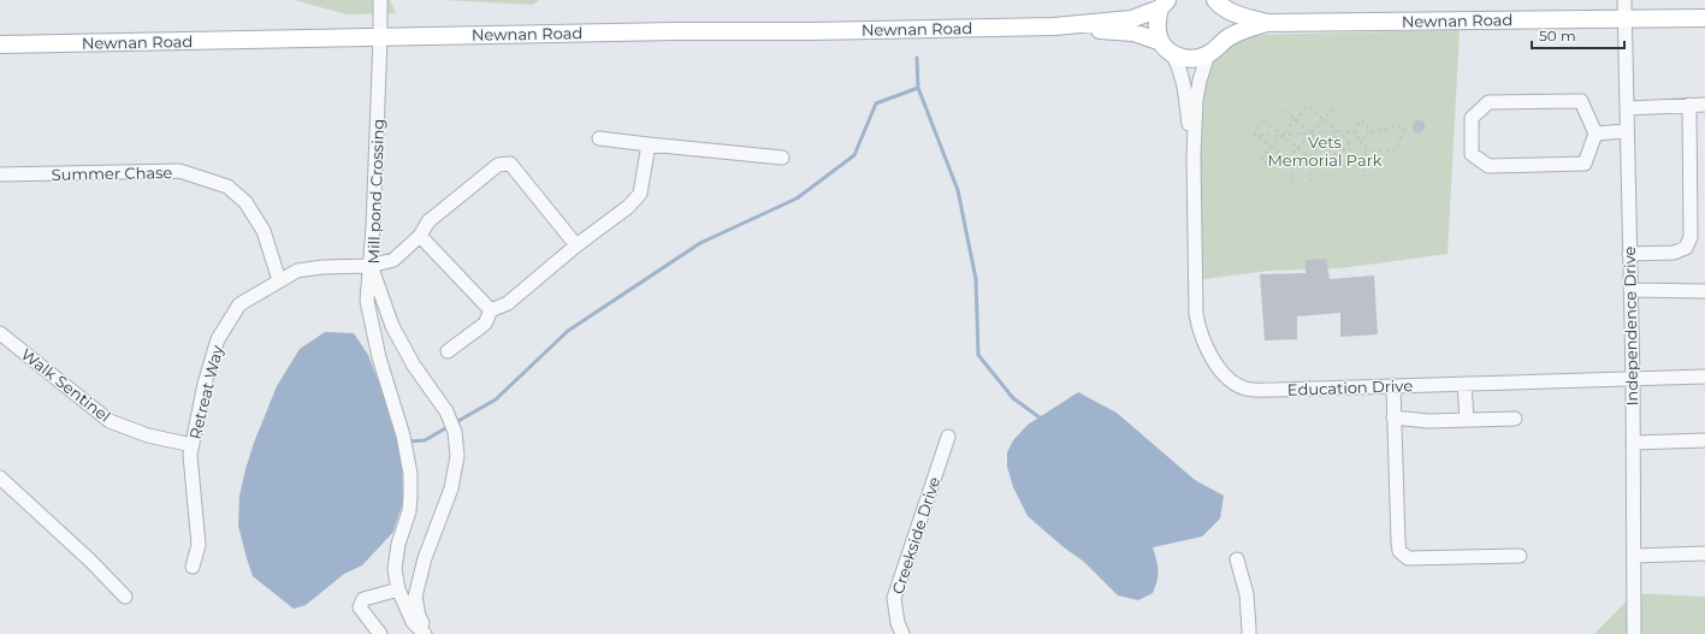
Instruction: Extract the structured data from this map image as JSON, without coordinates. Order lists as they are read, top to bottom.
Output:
{
  "streets": {
    "main road": ["Newnan Road"],
    "street": [
      "Summer Chase",
      "Mill pond Crossing",
      "Independence Drive",
      "Walk Sentinel",
      "Education Drive",
      "Retreat Way",
      "Creekside Drive"
    ]
  },
  "crossings": [
    ["Newnan Road", "Mill pond Crossing"],
    ["Newnan Road", "Independence Drive"],
    ["Newnan Road", "Education Drive"],
    ["Summer Chase", "Retreat Way"],
    ["Mill pond Crossing", "Retreat Way"],
    ["Independence Drive", "Education Drive"],
    ["Walk Sentinel", "Retreat Way"]
  ],
  "parks": ["Vets Memorial Park"],
  "scale_bar": "50 m"
}
